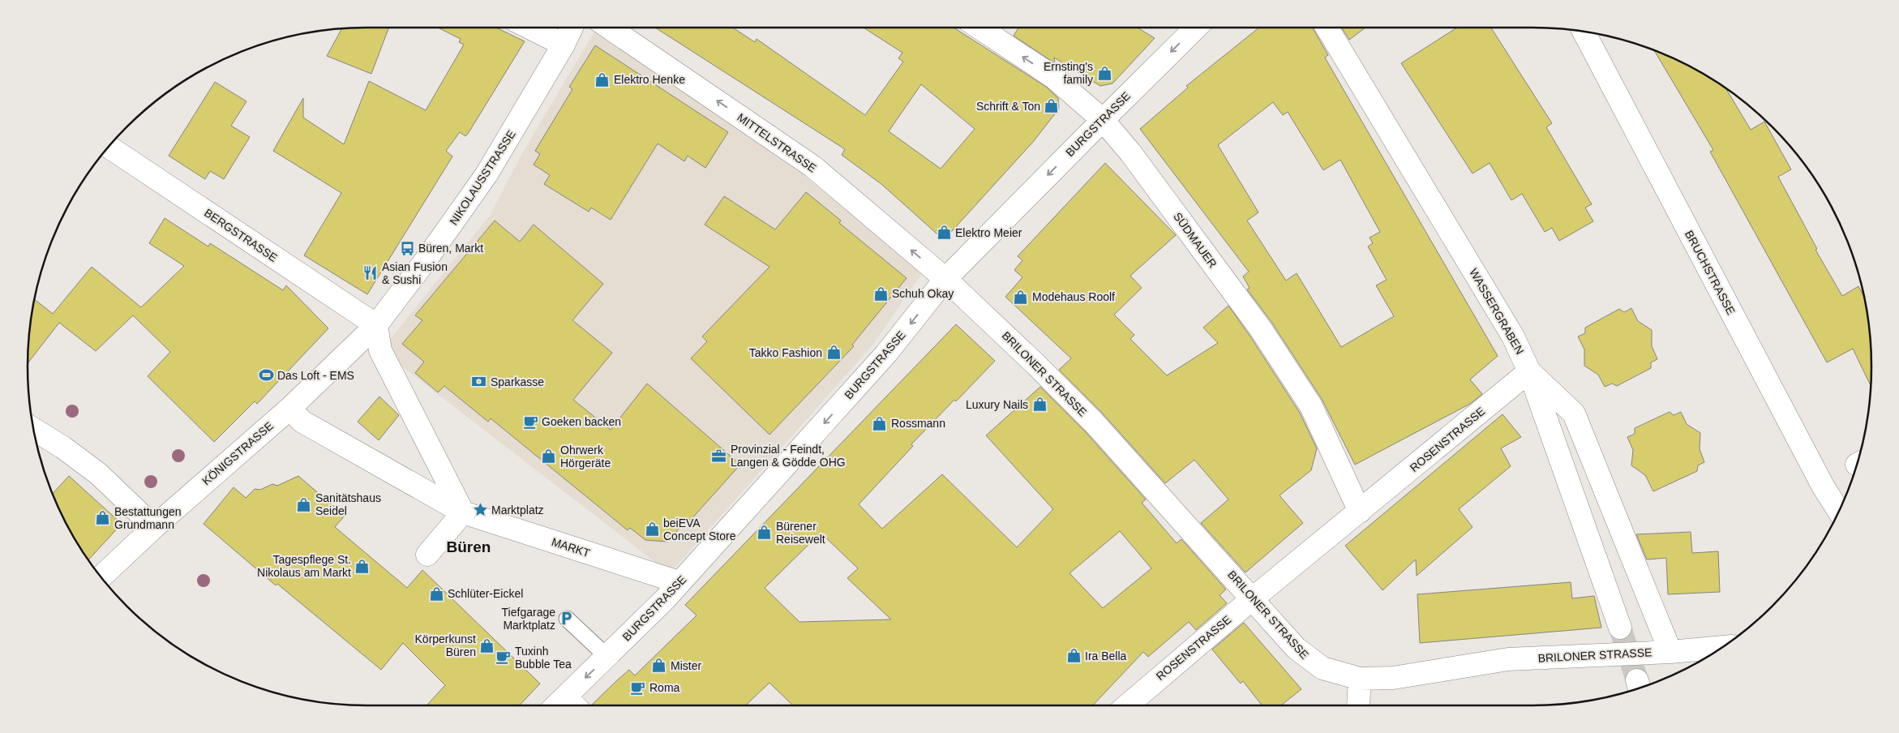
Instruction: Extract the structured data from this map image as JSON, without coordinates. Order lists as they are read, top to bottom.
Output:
{
  "streets": {
    "street": [
      "BURGSTRASSE",
      "MITTELSTRASSE",
      "NIKOLAUSSTRASSE",
      "BERGSTRASSE",
      "SÜDMAUER",
      "BRUCHSTRASSE",
      "WASSERGRABEN",
      "BRILONER STRASSE",
      "ROSENSTRASSE",
      "KÖNIGSTRASSE",
      "MARKT"
    ]
  },
  "crossings": [
    ["BURGSTRASSE", "MITTELSTRASSE"],
    ["BURGSTRASSE", "SÜDMAUER"],
    ["BURGSTRASSE", "BRILONER STRASSE"],
    ["BURGSTRASSE", "MARKT"],
    ["MITTELSTRASSE", "BRILONER STRASSE"],
    ["NIKOLAUSSTRASSE", "BERGSTRASSE"],
    ["NIKOLAUSSTRASSE", "KÖNIGSTRASSE"],
    ["BERGSTRASSE", "KÖNIGSTRASSE"],
    ["SÜDMAUER", "ROSENSTRASSE"],
    ["WASSERGRABEN", "ROSENSTRASSE"],
    ["BRILONER STRASSE", "ROSENSTRASSE"],
    ["KÖNIGSTRASSE", "MARKT"]
  ],
  "one_way": ["BURGSTRASSE", "MITTELSTRASSE"],
  "districts": ["Büren"],
  "places": {
    "shop": [
      "Ernsting's family",
      "Elektro Henke",
      "Schrift & Ton",
      "Elektro Meier",
      "Schuh Okay",
      "Modehaus Roolf",
      "Takko Fashion",
      "Luxury Nails",
      "Rossmann",
      "Ohrwerk Hörgeräte",
      "Sanitätshaus Seidel",
      "Bestattungen Grundmann",
      "beiEVA Concept Store",
      "Bürener Reisewelt",
      "Tagespflege St. Nikolaus am Markt",
      "Schlüter-Eickel",
      "Körperkunst Büren",
      "Ira Bella",
      "Mister"
    ],
    "bus stop": ["Büren, Markt"],
    "restaurant": ["Asian Fusion & Sushi"],
    "sports": ["Das Loft - EMS"],
    "bank": ["Sparkasse"],
    "cafe": ["Goeken backen", "Tuxinh Bubble Tea", "Roma"],
    "office": ["Provinzial - Feindt, Langen & Gödde OHG"],
    "place": ["Marktplatz"],
    "parking": ["Tiefgarage Marktplatz"]
  }
}
